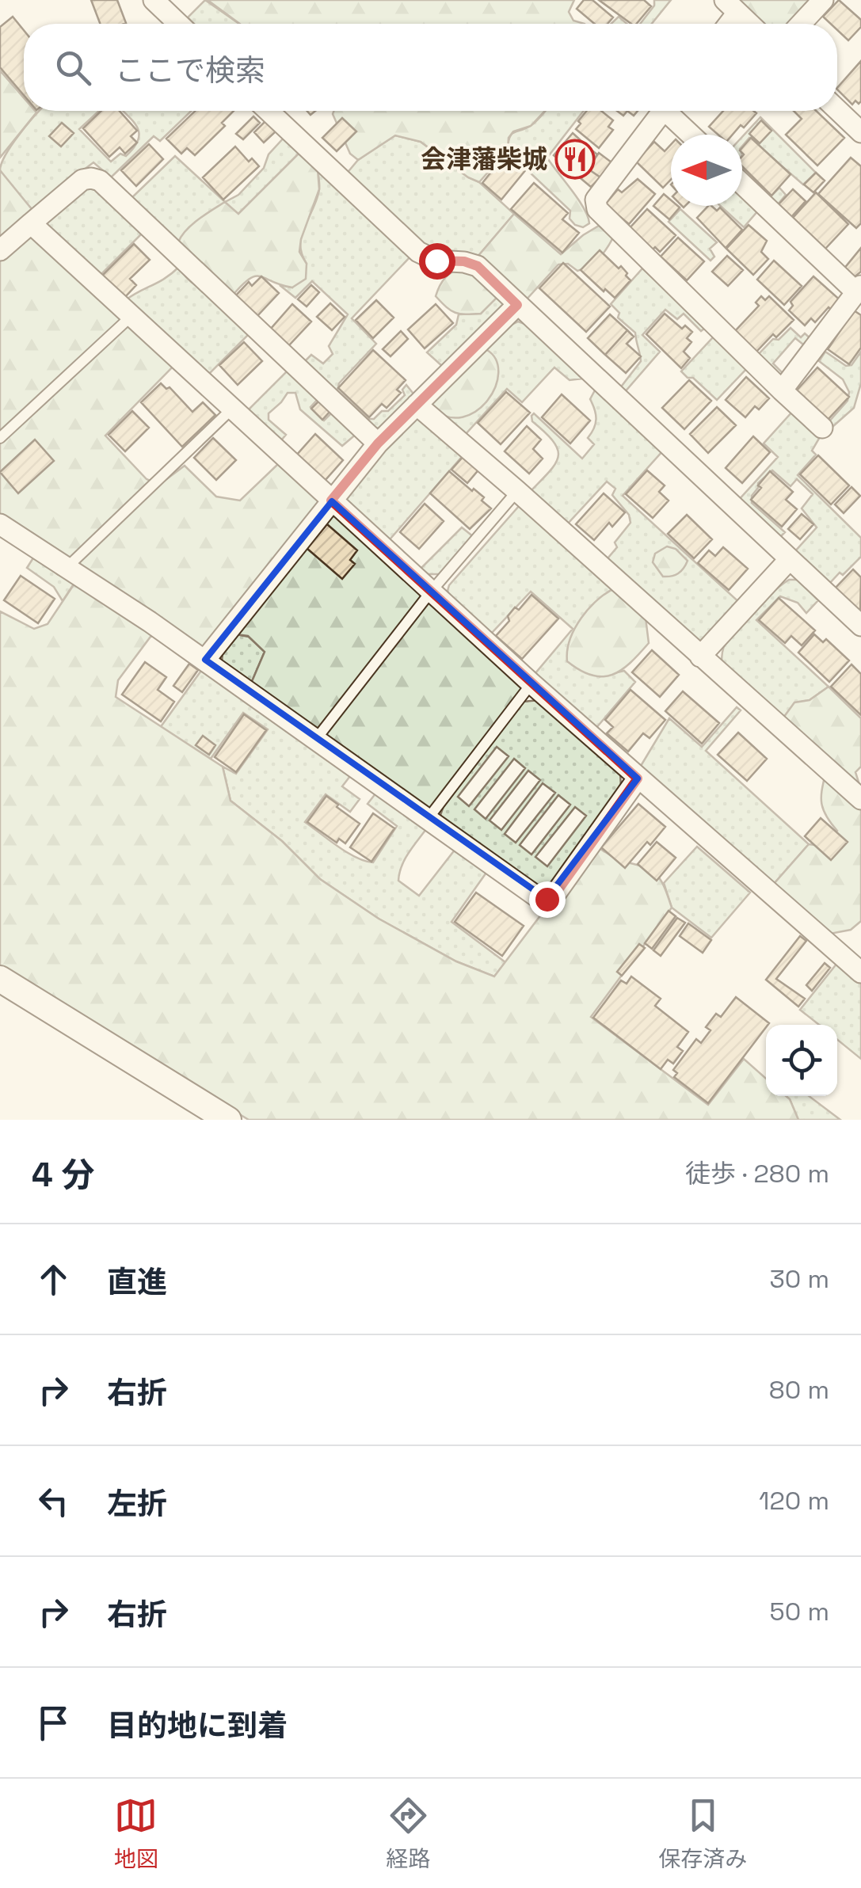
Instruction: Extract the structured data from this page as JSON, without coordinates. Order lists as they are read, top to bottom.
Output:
{
  "places": {
    "restaurant": ["会津藩柴城"]
  },
  "north": "left",
  "page": {
    "search": "ここで検索",
    "heading": ["4 分", "徒歩 · 280 m"],
    "list": [
      ["直進", "30 m"],
      ["右折", "80 m"],
      ["左折", "120 m"],
      ["右折", "50 m"],
      "目的地に到着"
    ],
    "nav": ["地図", "経路", "保存済み"]
  }
}
